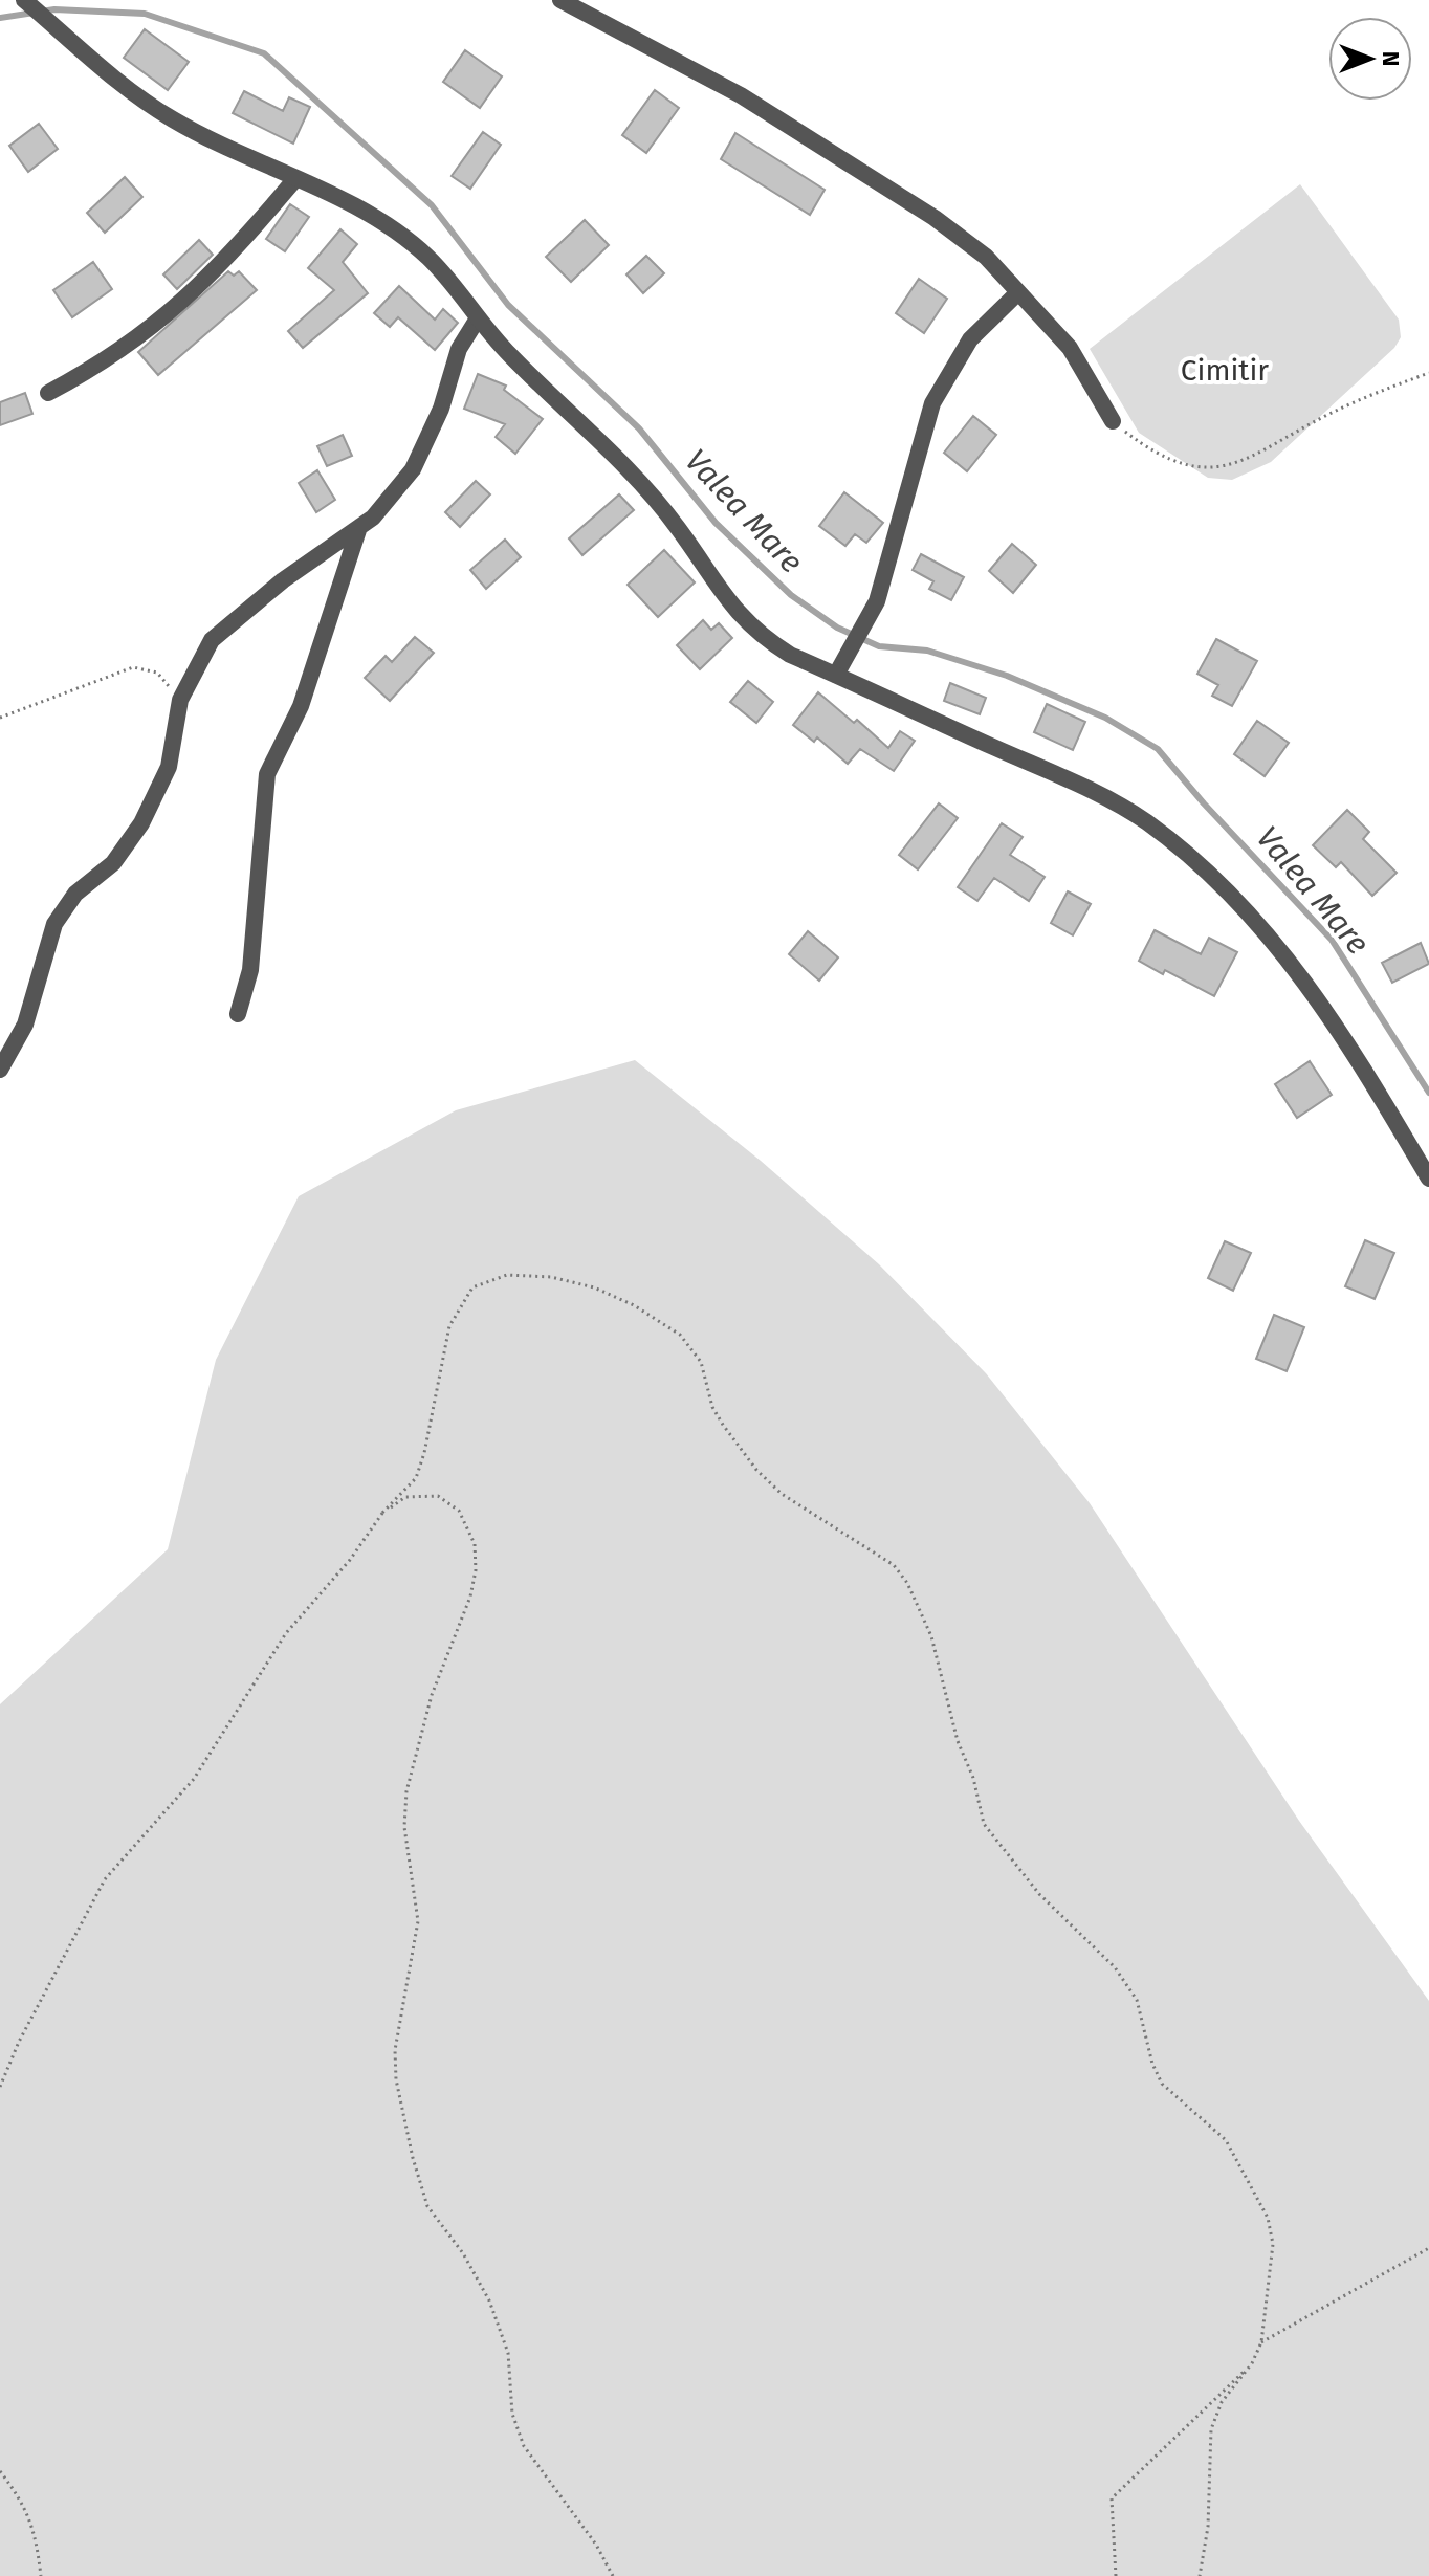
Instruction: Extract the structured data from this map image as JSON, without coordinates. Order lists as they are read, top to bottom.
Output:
{
  "water": ["Valea Mare"],
  "parks": ["Cimitir"],
  "north": "right"
}
